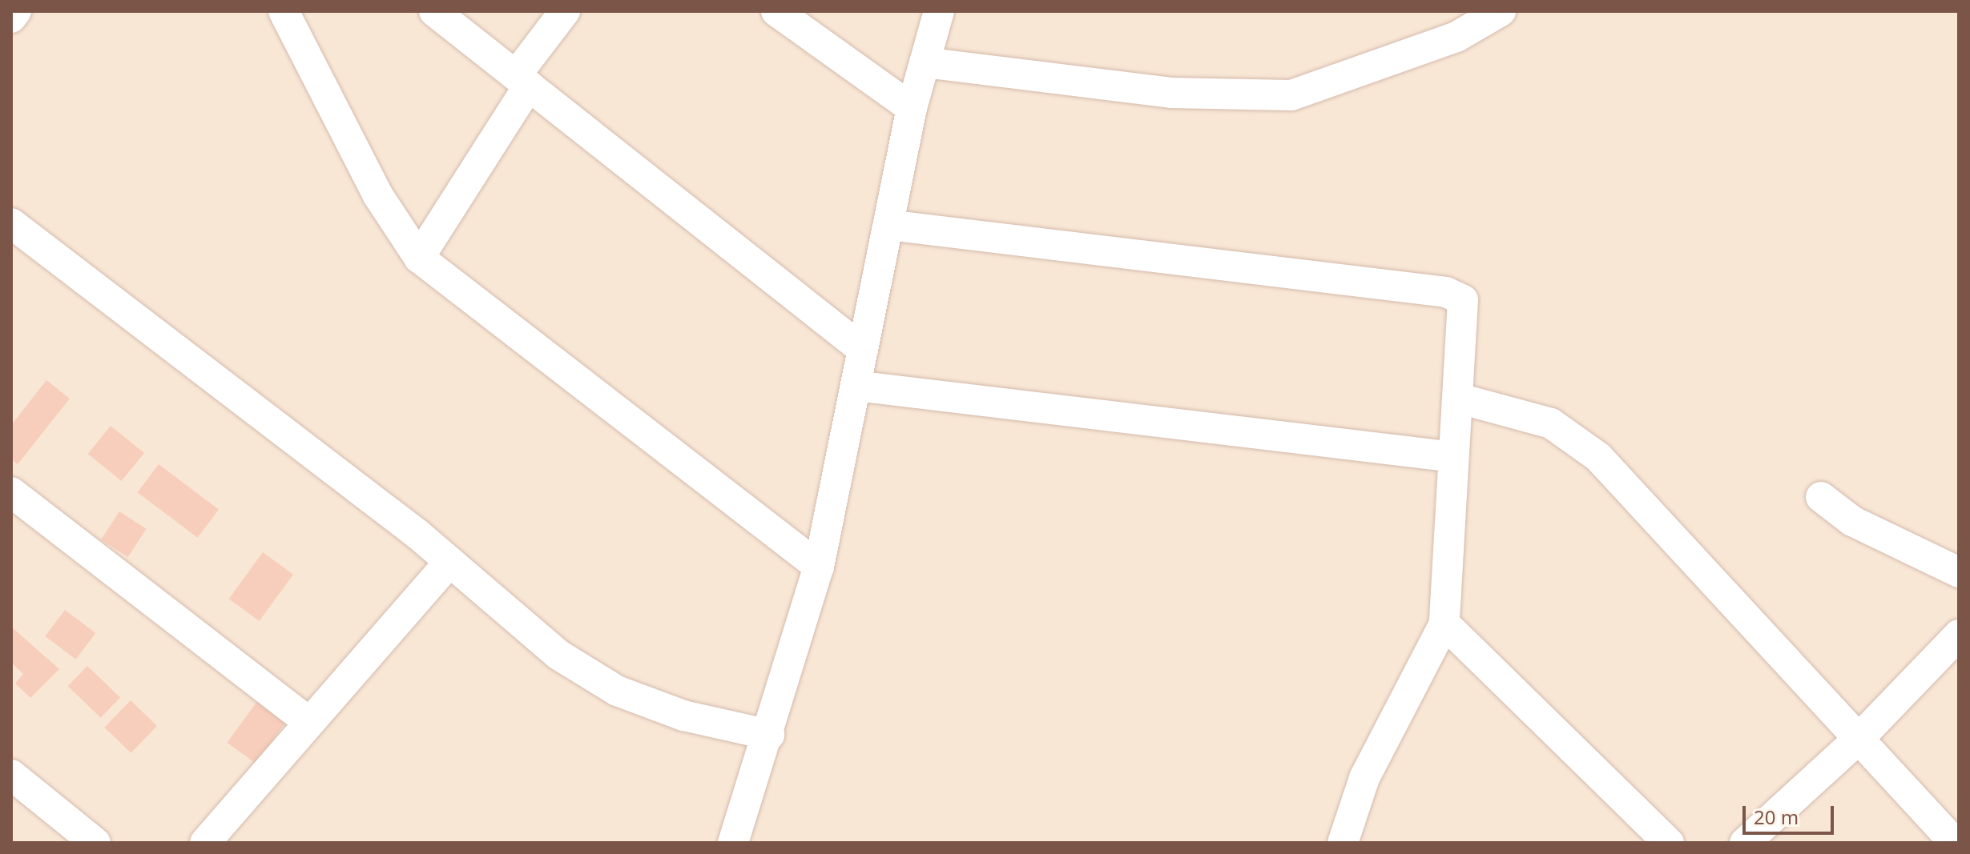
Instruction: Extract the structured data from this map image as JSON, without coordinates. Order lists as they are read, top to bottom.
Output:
{
  "scale_bar": "20 m"
}
